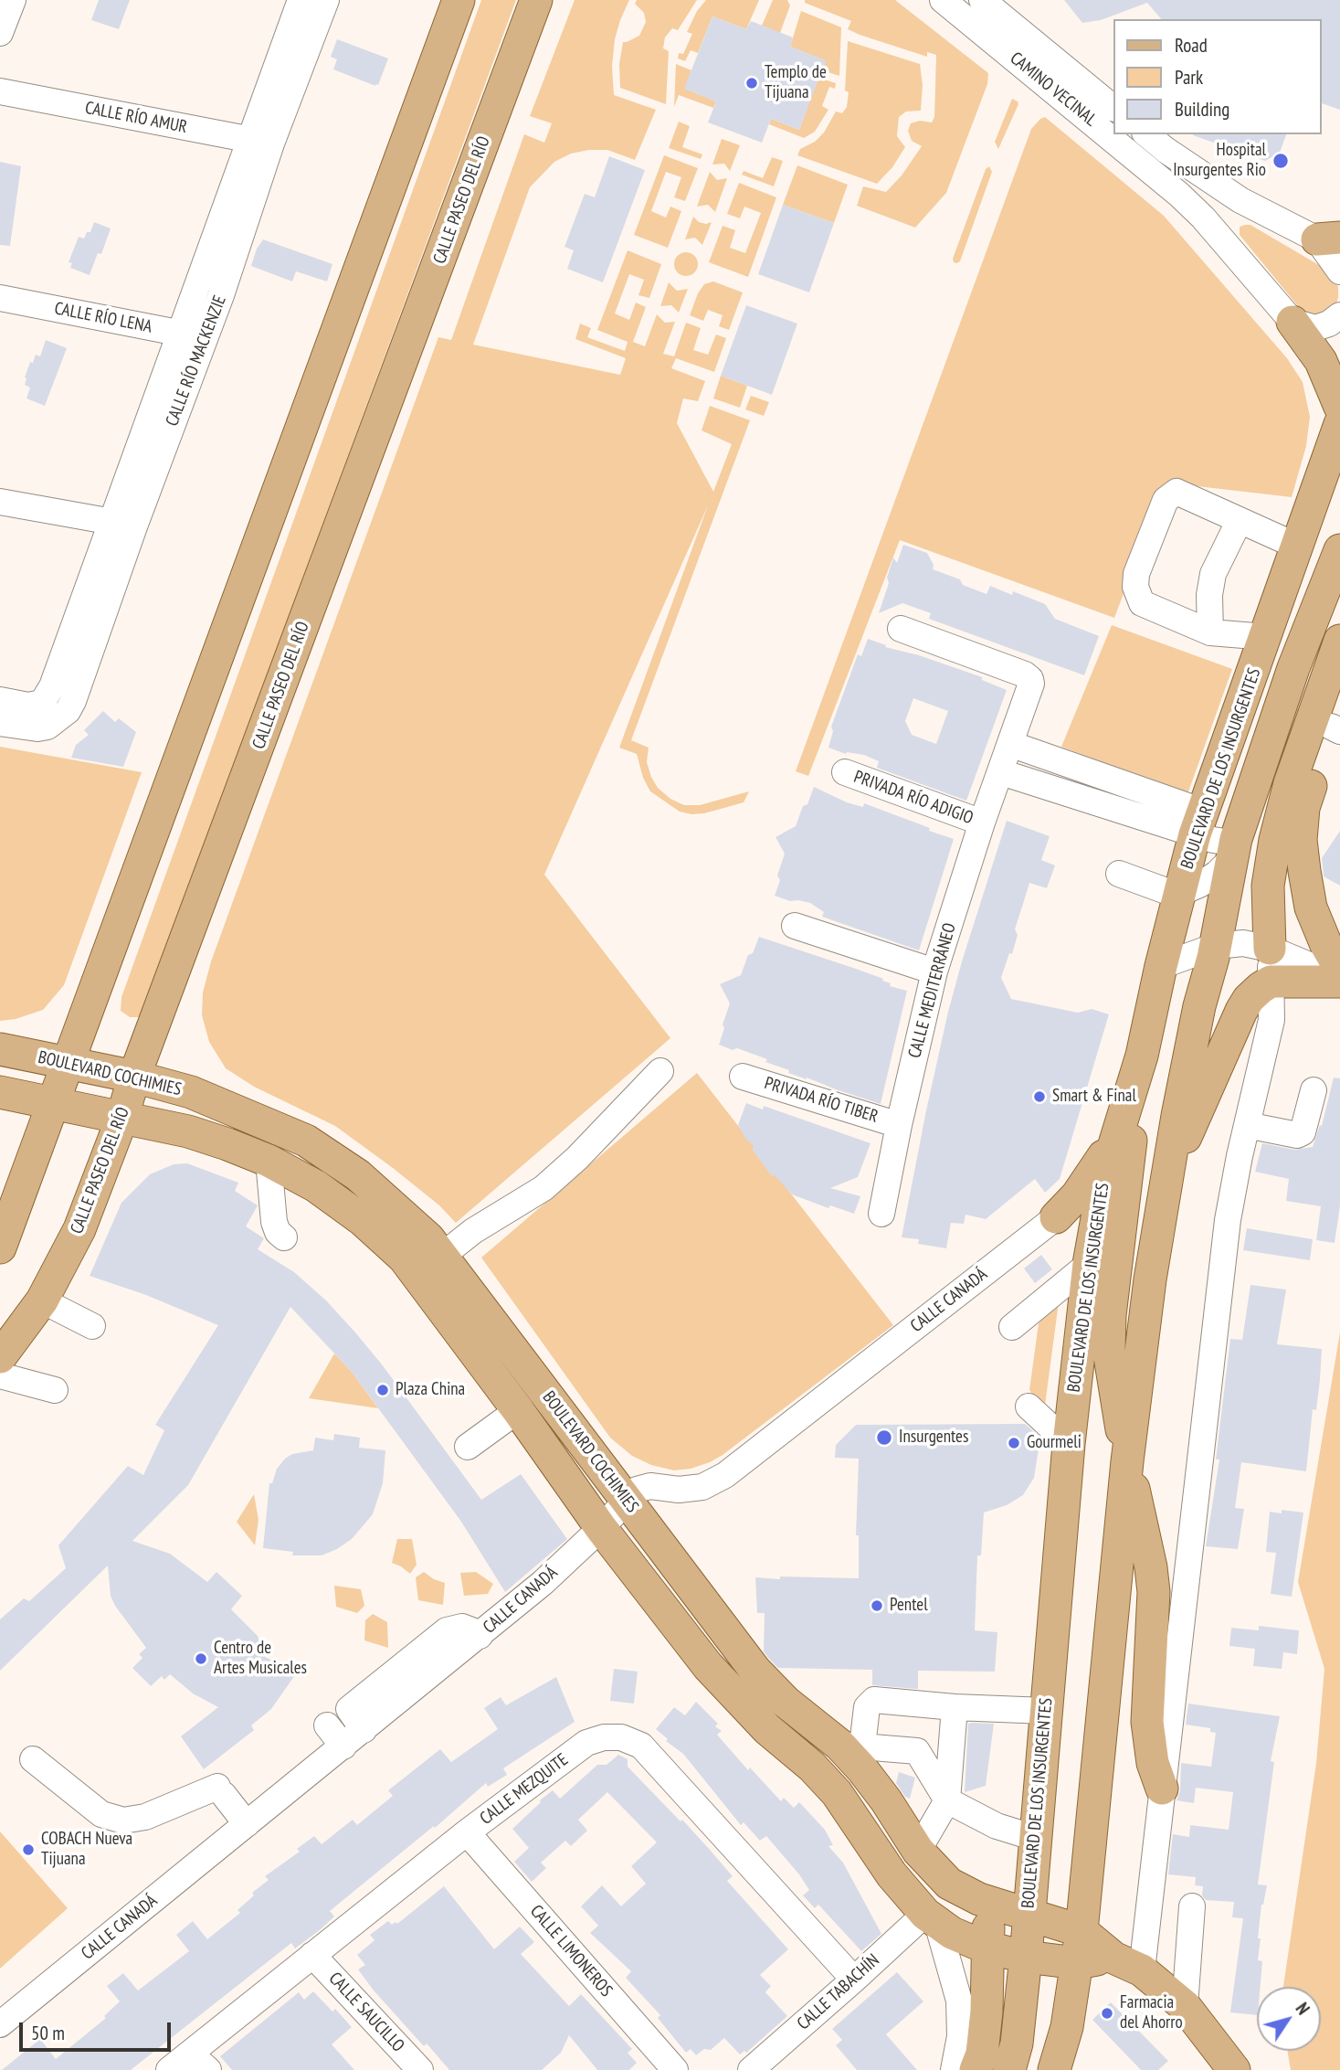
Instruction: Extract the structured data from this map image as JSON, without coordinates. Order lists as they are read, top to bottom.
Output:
{
  "streets": {
    "main road": ["CALLE PASEO DEL RÍO", "BOULEVARD DE LOS INSURGENTES", "BOULEVARD COCHIMIES"],
    "street": [
      "CAMINO VECINAL",
      "CALLE RÍO AMUR",
      "CALLE RÍO LENA",
      "CALLE RÍO MACKENZIE",
      "PRIVADA RÍO ADIGIO",
      "CALLE MEDITERRÁNEO",
      "PRIVADA RÍO TIBER",
      "CALLE CANADÁ",
      "CALLE MEZQUITE",
      "CALLE LIMONEROS",
      "CALLE TABACHÍN",
      "CALLE SAUCILLO"
    ]
  },
  "crossings": [
    ["CALLE RÍO AMUR", "CALLE RÍO MACKENZIE"],
    ["CALLE PASEO DEL RÍO", "BOULEVARD COCHIMIES"],
    ["CALLE RÍO LENA", "CALLE RÍO MACKENZIE"],
    ["BOULEVARD DE LOS INSURGENTES", "BOULEVARD COCHIMIES"],
    ["PRIVADA RÍO ADIGIO", "CALLE MEDITERRÁNEO"],
    ["CALLE MEDITERRÁNEO", "PRIVADA RÍO TIBER"],
    ["BOULEVARD COCHIMIES", "CALLE CANADÁ"],
    ["BOULEVARD COCHIMIES", "CALLE TABACHÍN"],
    ["CALLE MEZQUITE", "CALLE LIMONEROS"],
    ["CALLE MEZQUITE", "CALLE TABACHÍN"],
    ["CALLE MEZQUITE", "CALLE SAUCILLO"]
  ],
  "places": [
    "Templo de Tijuana",
    "Hospital Insurgentes Rio",
    "Smart & Final",
    "Plaza China",
    "Insurgentes",
    "Gourmeli",
    "Pentel",
    "Centro de Artes Musicales",
    "COBACH Nueva Tijuana",
    "Farmacia del Ahorro"
  ],
  "legend": ["Road", "Park", "Building"],
  "scale_bar": "50 m",
  "north": "top right"
}
